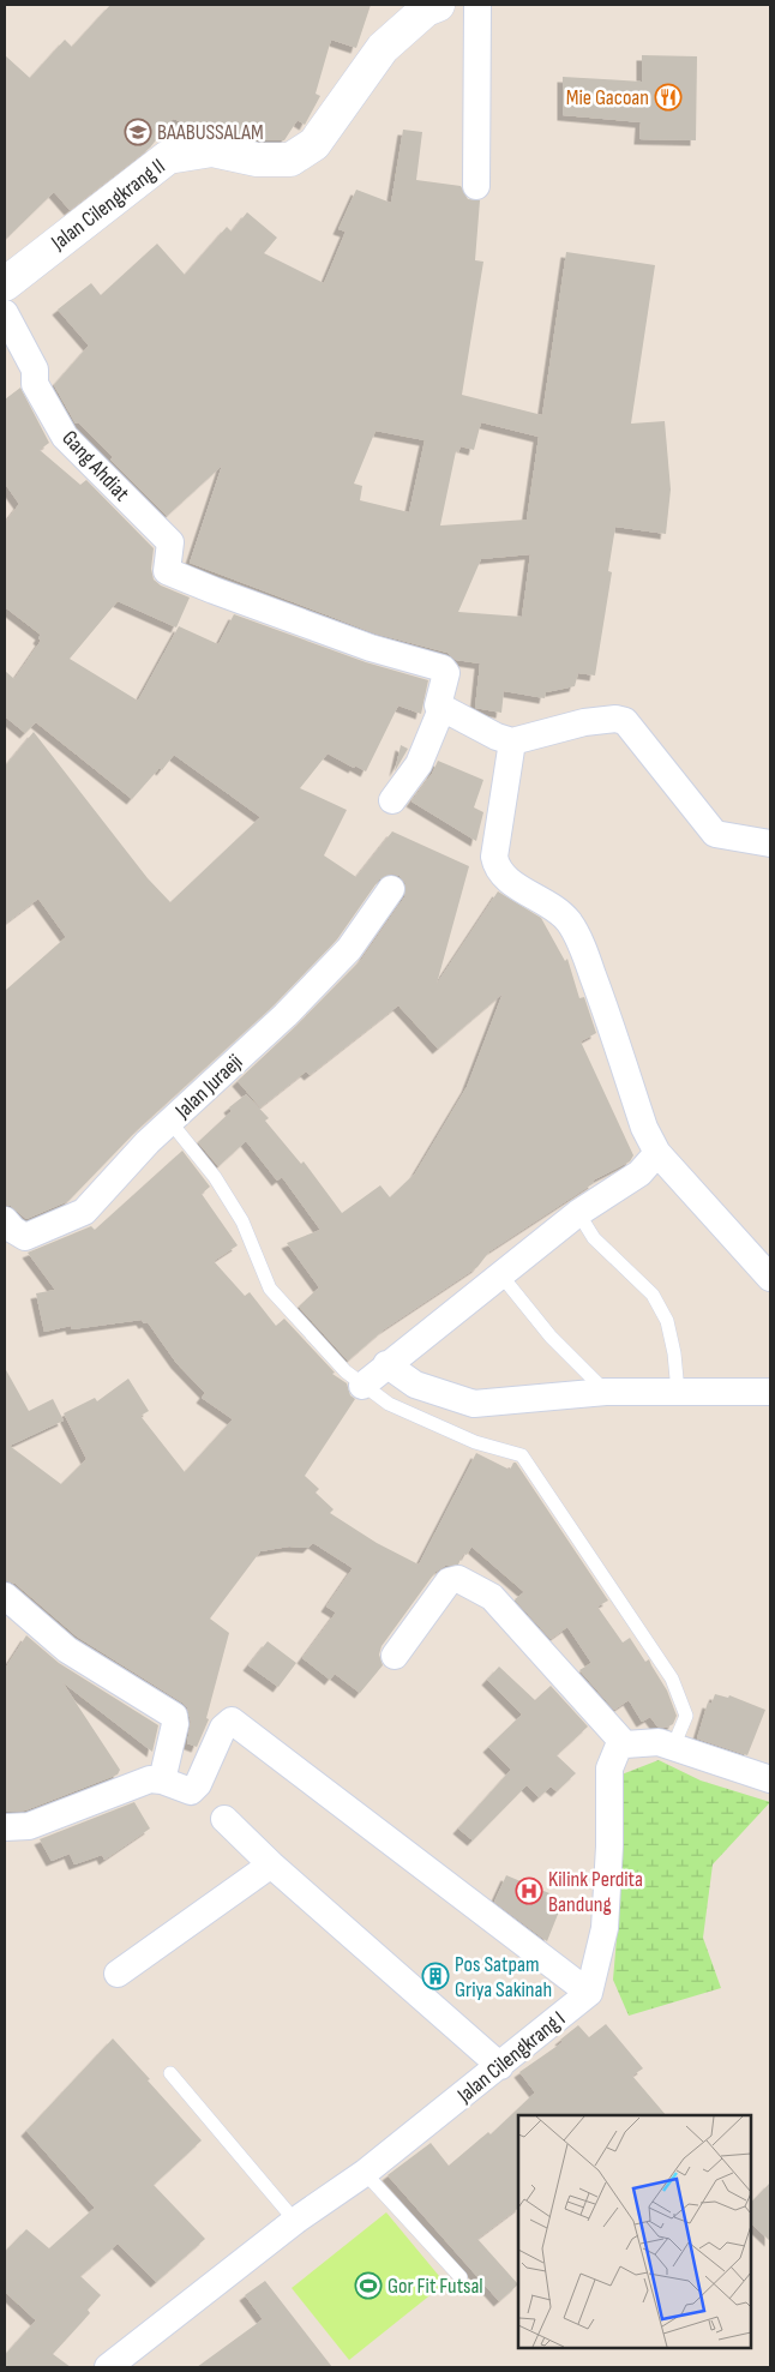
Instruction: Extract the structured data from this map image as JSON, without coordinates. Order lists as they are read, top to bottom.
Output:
{
  "streets": {
    "street": [
      "Jalan Cilengkrang II",
      "Gang Ahdiat",
      "Jalan Juraeji",
      "Jalan Cilengkrang I"
    ]
  },
  "places": {
    "restaurant": ["Mie Gacoan"],
    "school or university": ["BAABUSSALAM"],
    "hospital": ["Kilink Perdita Bandung"],
    "building": ["Pos Satpam Griya Sakinah"],
    "sports": ["Gor Fit Futsal"]
  }
}
